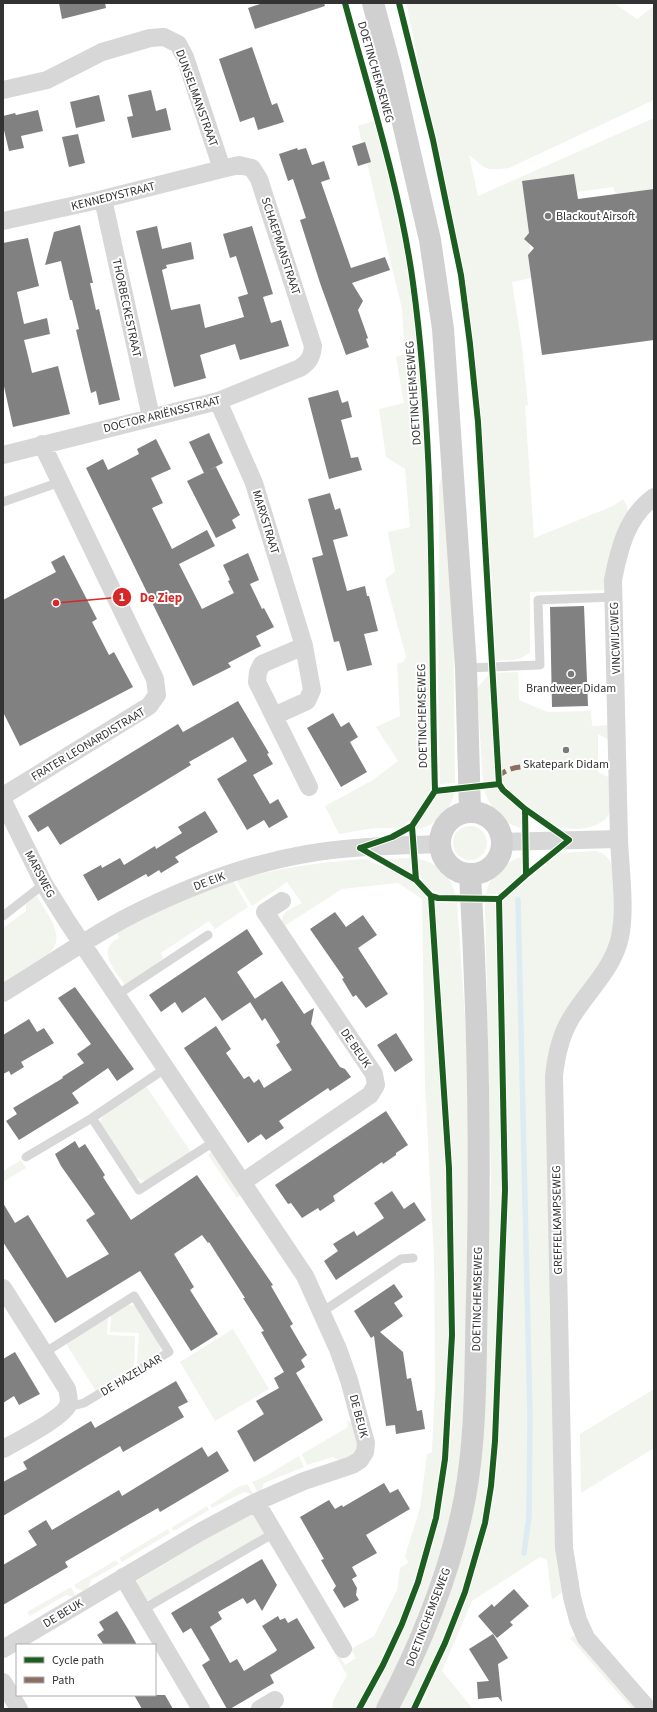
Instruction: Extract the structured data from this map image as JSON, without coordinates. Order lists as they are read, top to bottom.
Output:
{
  "streets": {
    "main road": ["DOETINCHEMSEWEG"],
    "street": [
      "DUNSELMANSTRAAT",
      "KENNEDYSTRAAT",
      "SCHAEPMANSTRAAT",
      "THORBECKESTRAAT",
      "DOCTOR ARIËNSSTRAAT",
      "MARXSTRAAT",
      "VINCWIJCWEG",
      "FRATER LEONARDISTRAAT",
      "MARSWEG",
      "DE EIK",
      "DE BEUK",
      "GREFFELKAMPSEWEG"
    ],
    "lane": ["DE HAZELAAR"]
  },
  "crossings": [
    ["DOETINCHEMSEWEG", "DE EIK"],
    ["DUNSELMANSTRAAT", "KENNEDYSTRAAT"],
    ["DUNSELMANSTRAAT", "SCHAEPMANSTRAAT"],
    ["KENNEDYSTRAAT", "SCHAEPMANSTRAAT"],
    ["KENNEDYSTRAAT", "THORBECKESTRAAT"],
    ["SCHAEPMANSTRAAT", "DOCTOR ARIËNSSTRAAT"],
    ["THORBECKESTRAAT", "DOCTOR ARIËNSSTRAAT"],
    ["DOCTOR ARIËNSSTRAAT", "MARXSTRAAT"],
    ["DOCTOR ARIËNSSTRAAT", "FRATER LEONARDISTRAAT"],
    ["VINCWIJCWEG", "GREFFELKAMPSEWEG"],
    ["MARSWEG", "DE EIK"],
    ["MARSWEG", "DE BEUK"],
    ["DE EIK", "DE BEUK"]
  ],
  "places": [
    "Blackout Airsoft",
    "De Ziep",
    "Brandweer Didam",
    "Skatepark Didam"
  ],
  "legend": ["Cycle path", "Path"]
}
